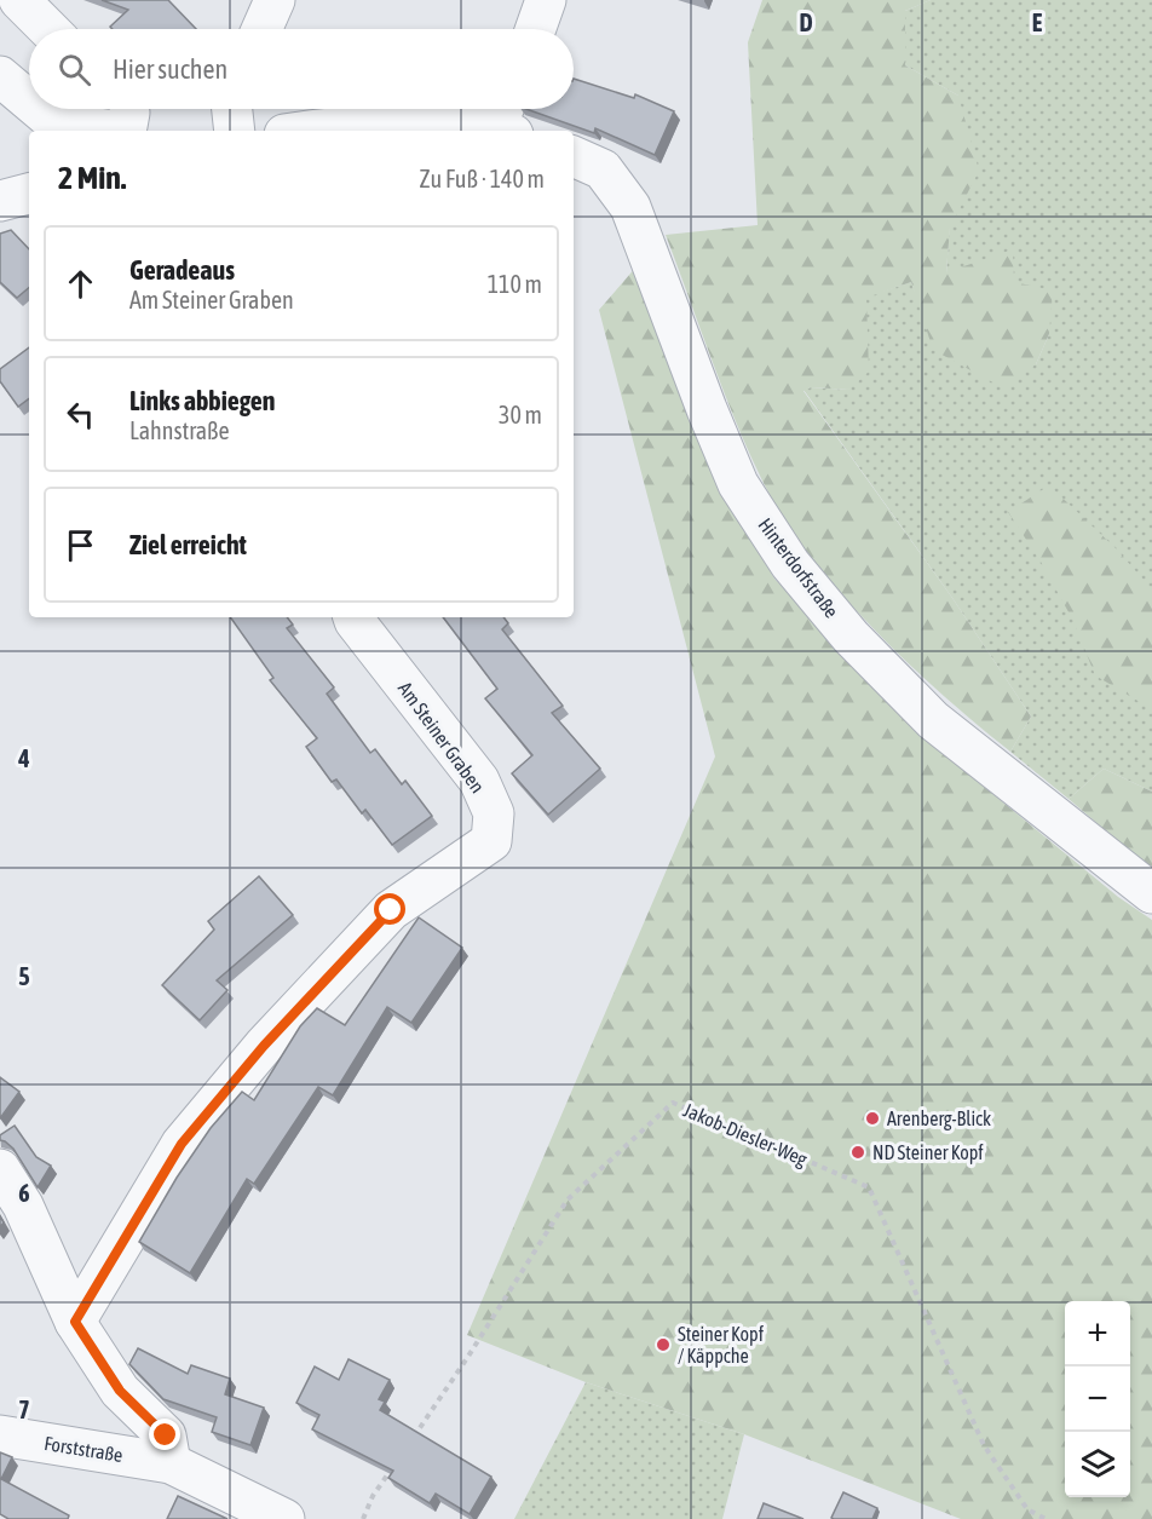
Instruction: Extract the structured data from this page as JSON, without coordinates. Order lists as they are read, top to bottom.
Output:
{
  "streets": {
    "street": ["Hinterdorfstraße", "Am Steiner Graben", "Forststraße"],
    "path": ["Jakob-Diesler-Weg"]
  },
  "places": ["Arenberg-Blick", "ND Steiner Kopf", "Steiner Kopf / Käppche"],
  "page": {
    "search": "Hier suchen",
    "heading": ["2 Min.", "Zu Fuß · 140 m"],
    "list": [
      ["Geradeaus", "Am Steiner Graben", "110 m"],
      ["Links abbiegen", "Lahnstraße", "30 m"],
      "Ziel erreicht"
    ],
    "map_buttons": ["+", "−"]
  },
  "grid": {
    "columns": ["D", "E"],
    "rows": [
      "4",
      "5",
      "6",
      "7"
    ]
  }
}
